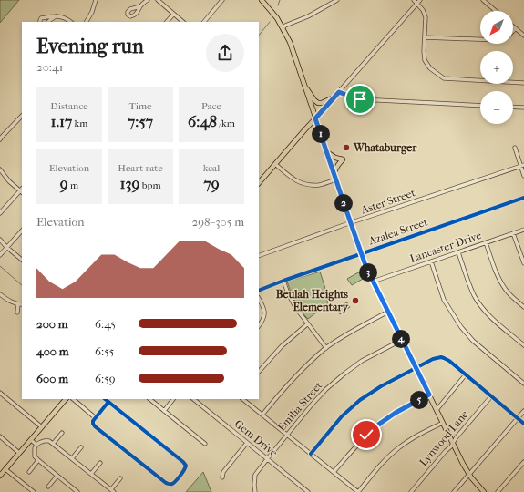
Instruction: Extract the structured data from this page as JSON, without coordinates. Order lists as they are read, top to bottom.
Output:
{
  "streets": {
    "street": [
      "Aster Street",
      "Azalea Street",
      "Lancaster Drive",
      "Emilia Street",
      "Gem Drive",
      "Lynwood Lane"
    ]
  },
  "crossings": [
    ["Emilia Street", "Gem Drive"]
  ],
  "places": ["Whataburger", "Beulah Heights Elementary"],
  "north": "bottom left",
  "page": {
    "map_buttons": ["+", "−"],
    "heading": ["Evening run", "20:41"],
    "stats": [
      ["Distance", "1.17 km"],
      ["Time", "7:57"],
      ["Pace", "6:48 /km"],
      ["Elevation", "9 m"],
      ["Heart rate", "139 bpm"],
      ["kcal", "79"]
    ],
    "pins": [
      "1",
      "2",
      "3",
      "4",
      "5"
    ],
    "chart": ["Elevation", "298–305 m"],
    "list": [
      {
        "name": "200 m",
        "note": "6:45"
      },
      {
        "name": "400 m",
        "note": "6:55"
      },
      {
        "name": "600 m",
        "note": "6:59"
      }
    ]
  }
}
